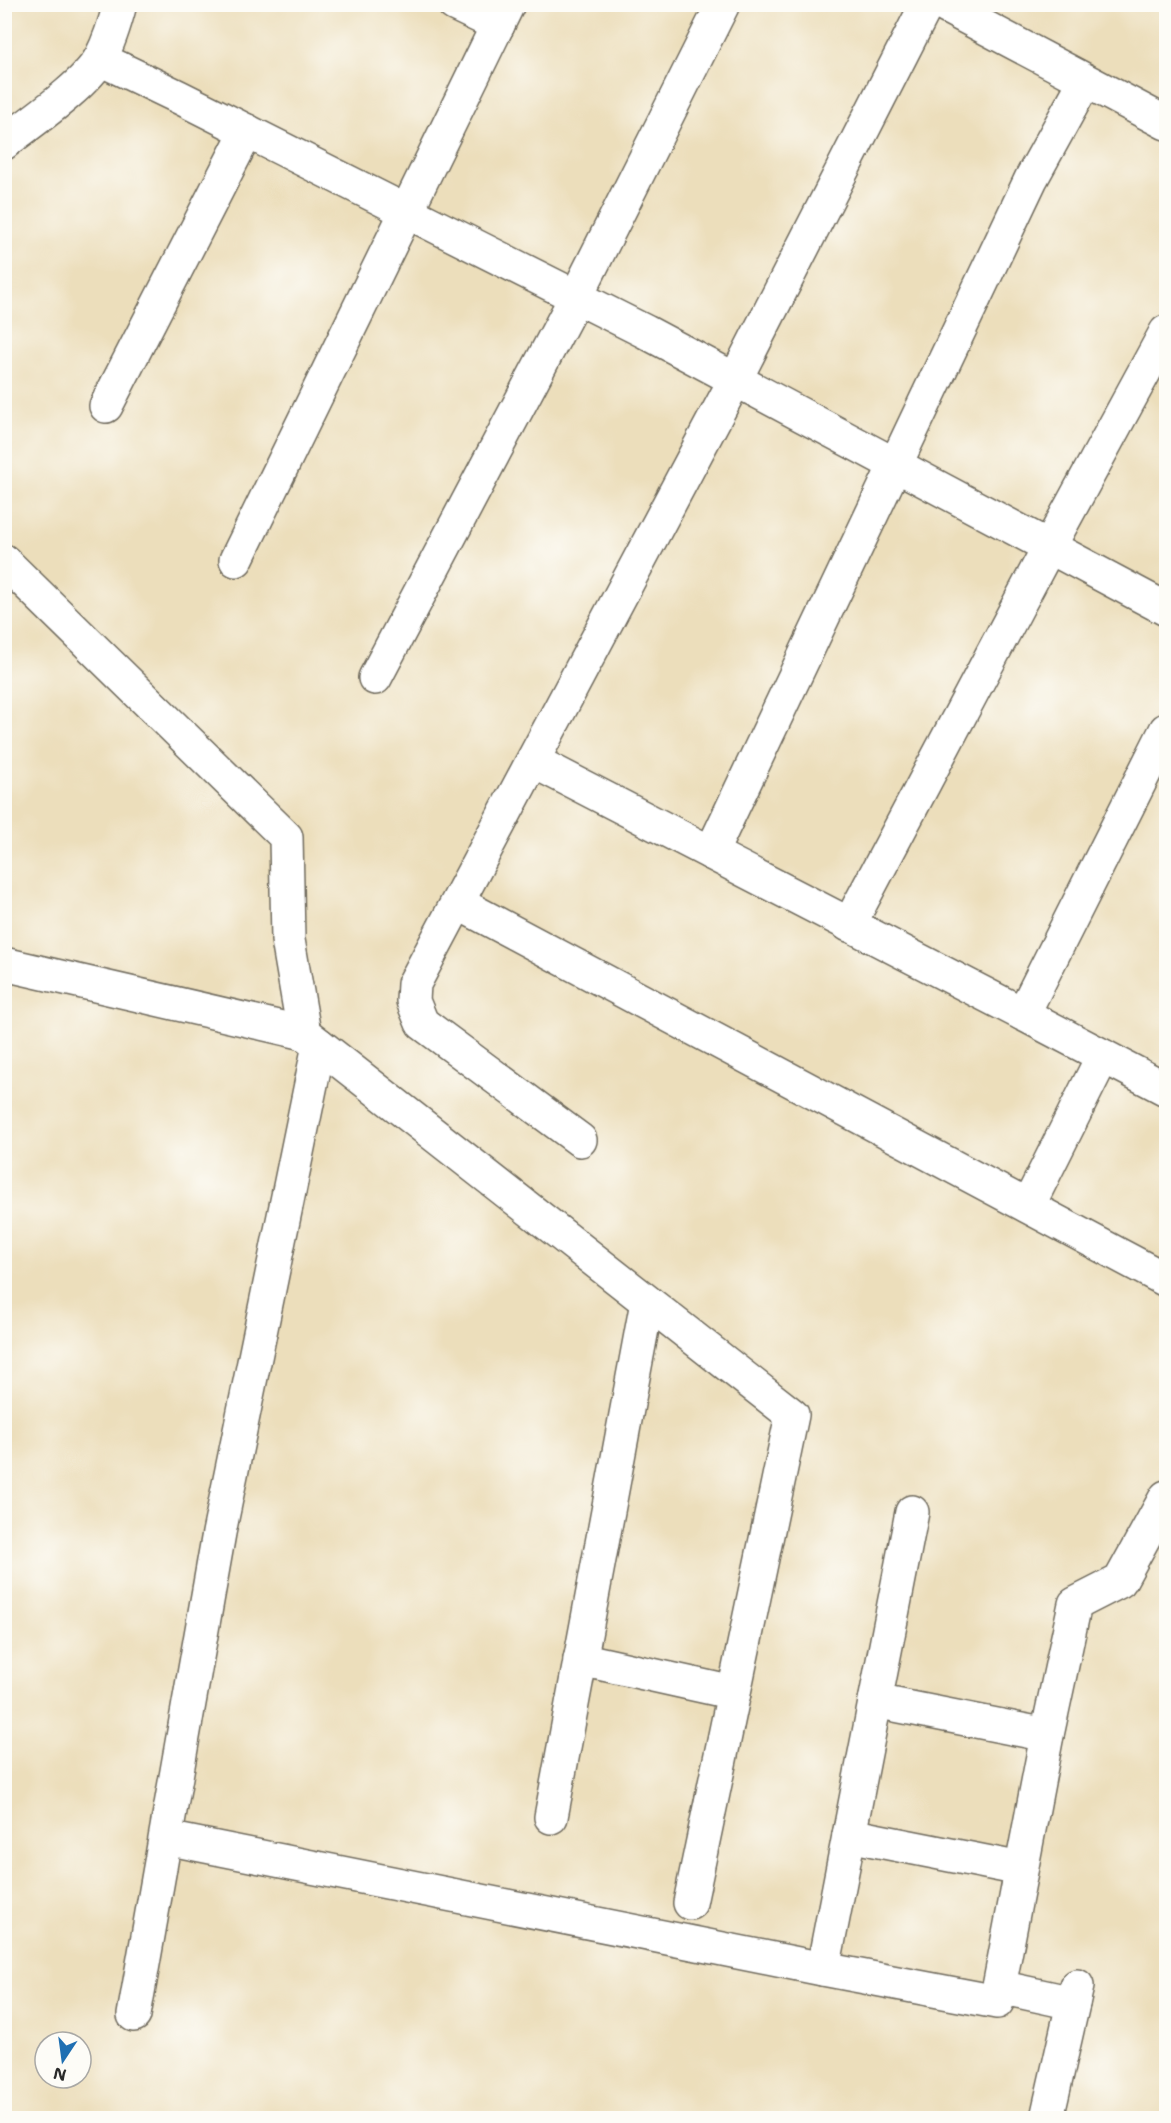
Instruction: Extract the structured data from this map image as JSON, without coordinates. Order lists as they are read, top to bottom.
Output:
{
  "north": "bottom"
}
